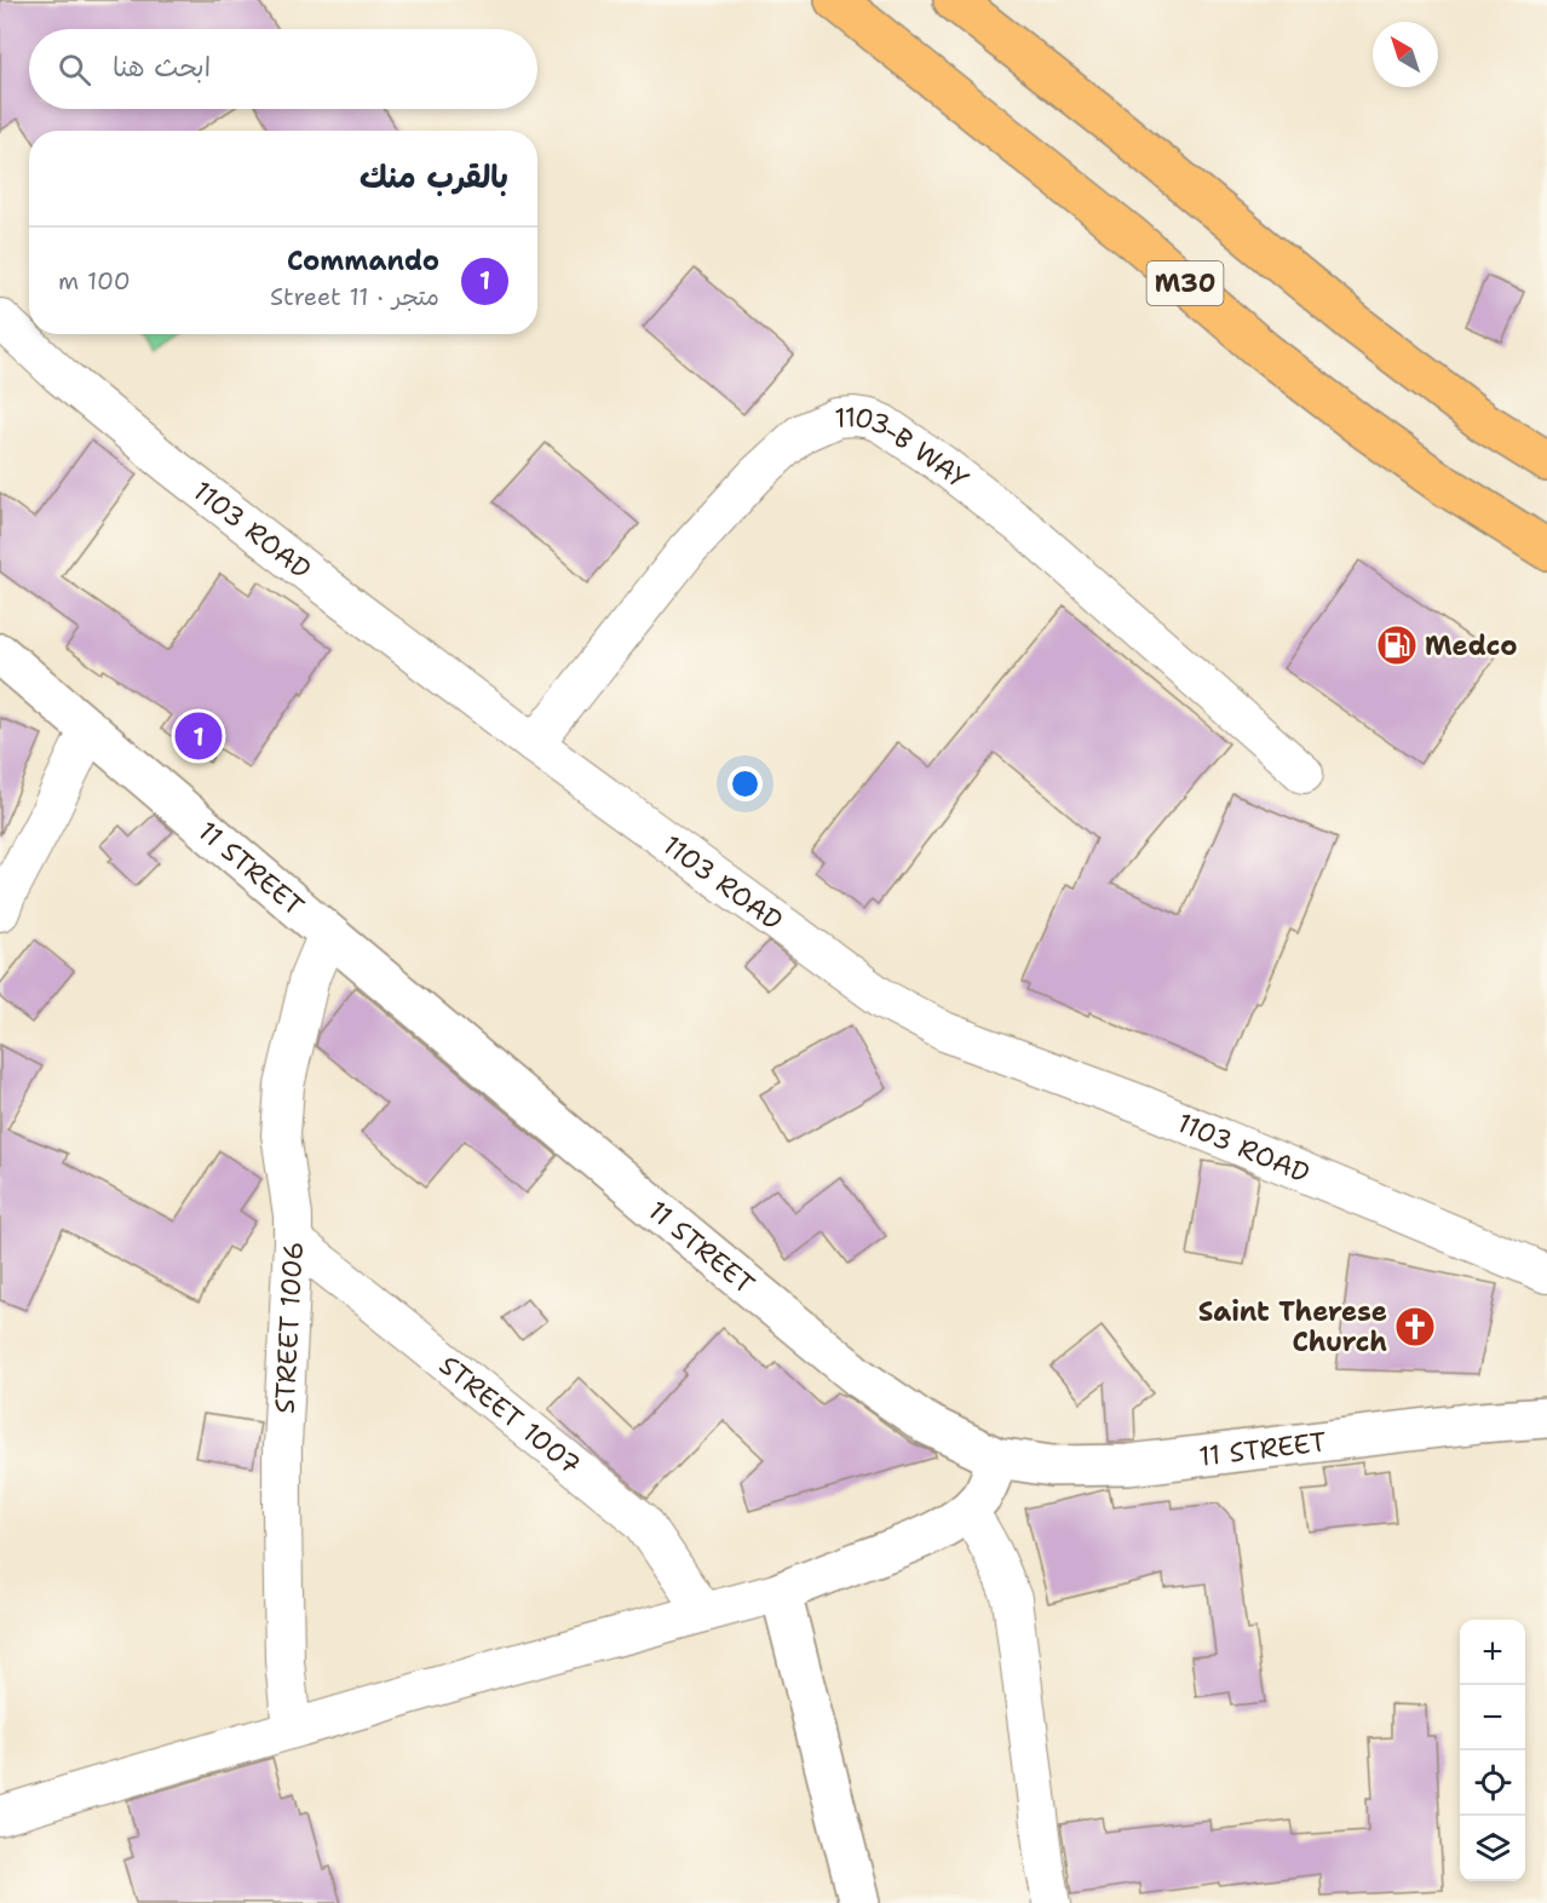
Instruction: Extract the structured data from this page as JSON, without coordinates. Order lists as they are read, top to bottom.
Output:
{
  "streets": {
    "highway": ["M30"],
    "street": [
      "1103-B WAY",
      "1103 ROAD",
      "11 STREET",
      "STREET 1006",
      "STREET 1007"
    ]
  },
  "crossings": [
    ["1103-B WAY", "1103 ROAD"],
    ["11 STREET", "STREET 1006"],
    ["STREET 1006", "STREET 1007"]
  ],
  "places": {
    "fuel station": ["Medco"],
    "church": ["Saint Therese Church"]
  },
  "north": "top left",
  "page": {
    "search": "ابحث هنا",
    "heading": "بالقرب منك",
    "list": [
      {
        "mark": "1",
        "name": "Commando",
        "note": "متجر · 11 Street",
        "value": "100 m"
      }
    ],
    "pins": "1",
    "map_buttons": ["+", "−"]
  }
}
